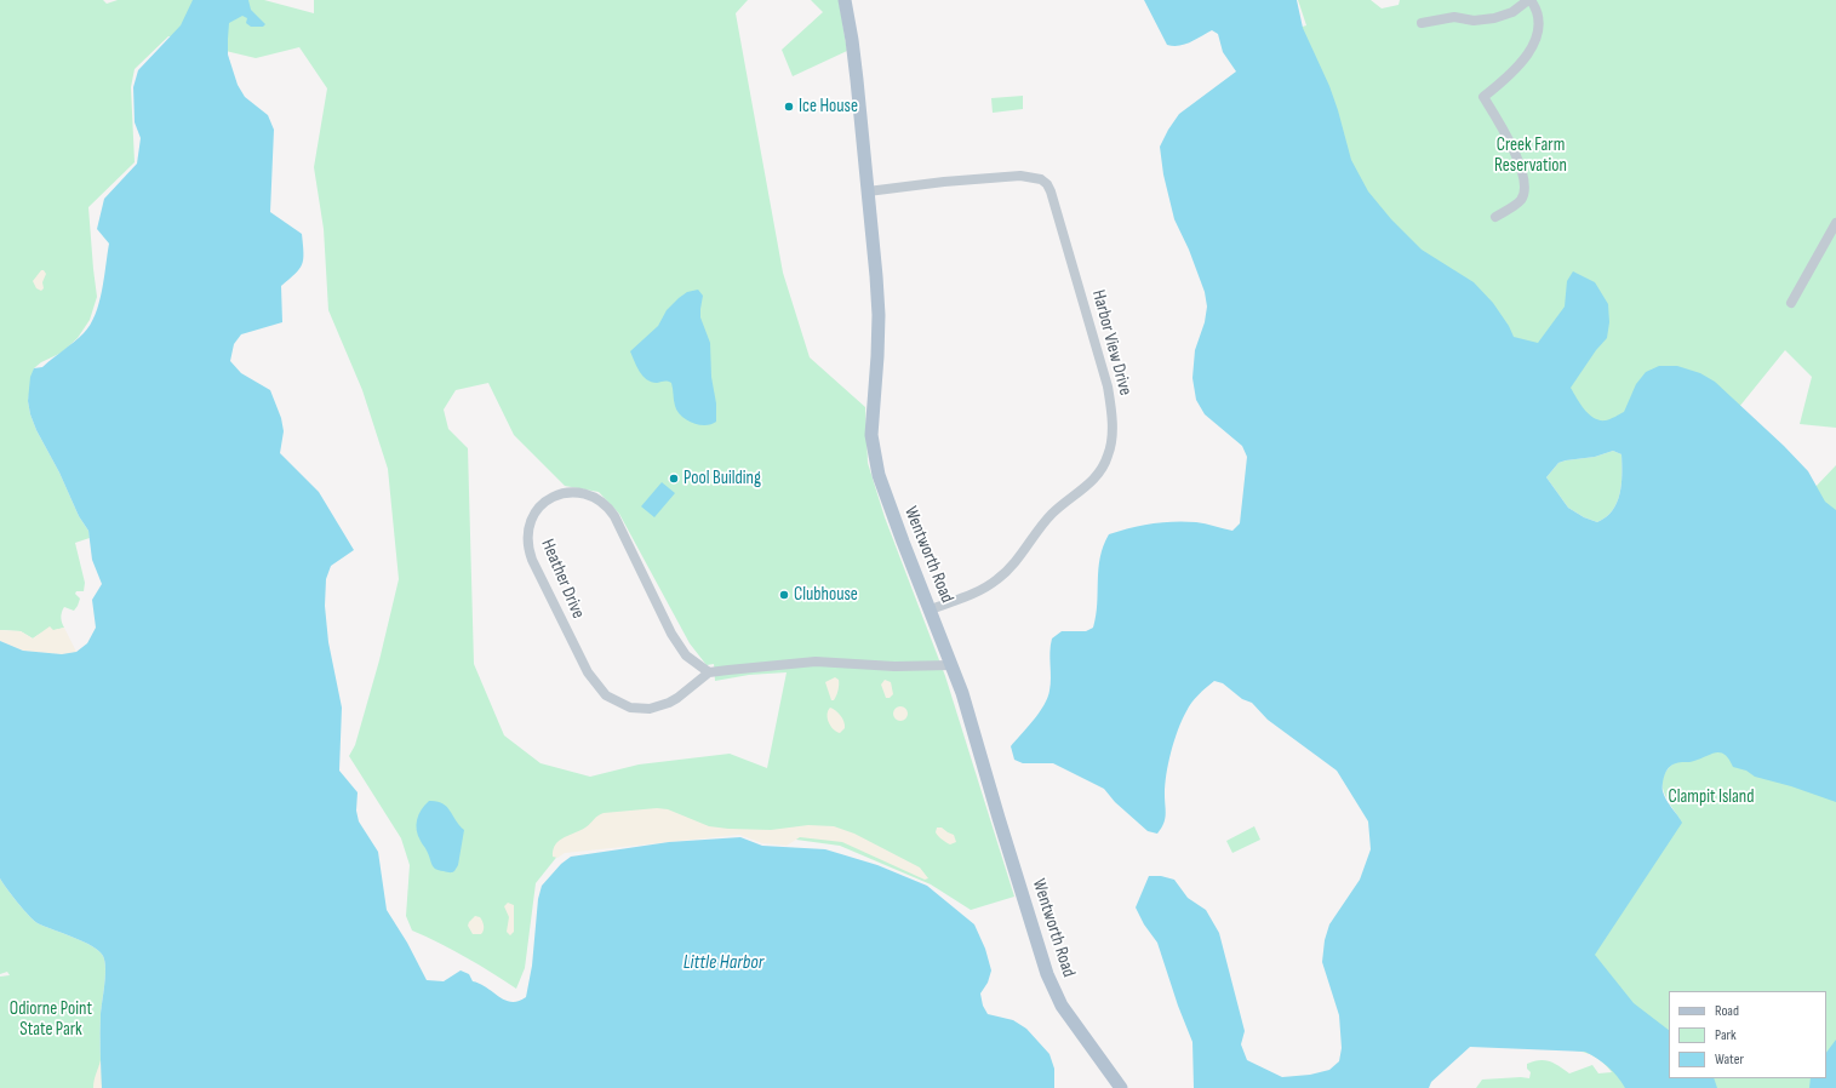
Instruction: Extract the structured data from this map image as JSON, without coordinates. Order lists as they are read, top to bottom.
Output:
{
  "streets": {
    "main road": ["Wentworth Road"],
    "street": ["Harbor View Drive", "Heather Drive"]
  },
  "crossings": [
    ["Harbor View Drive", "Wentworth Road"]
  ],
  "water": ["Little Harbor"],
  "parks": ["Creek Farm Reservation", "Clampit Island", "Odiorne Point State Park"],
  "places": ["Ice House", "Pool Building", "Clubhouse"],
  "legend": ["Road", "Park", "Water"]
}
